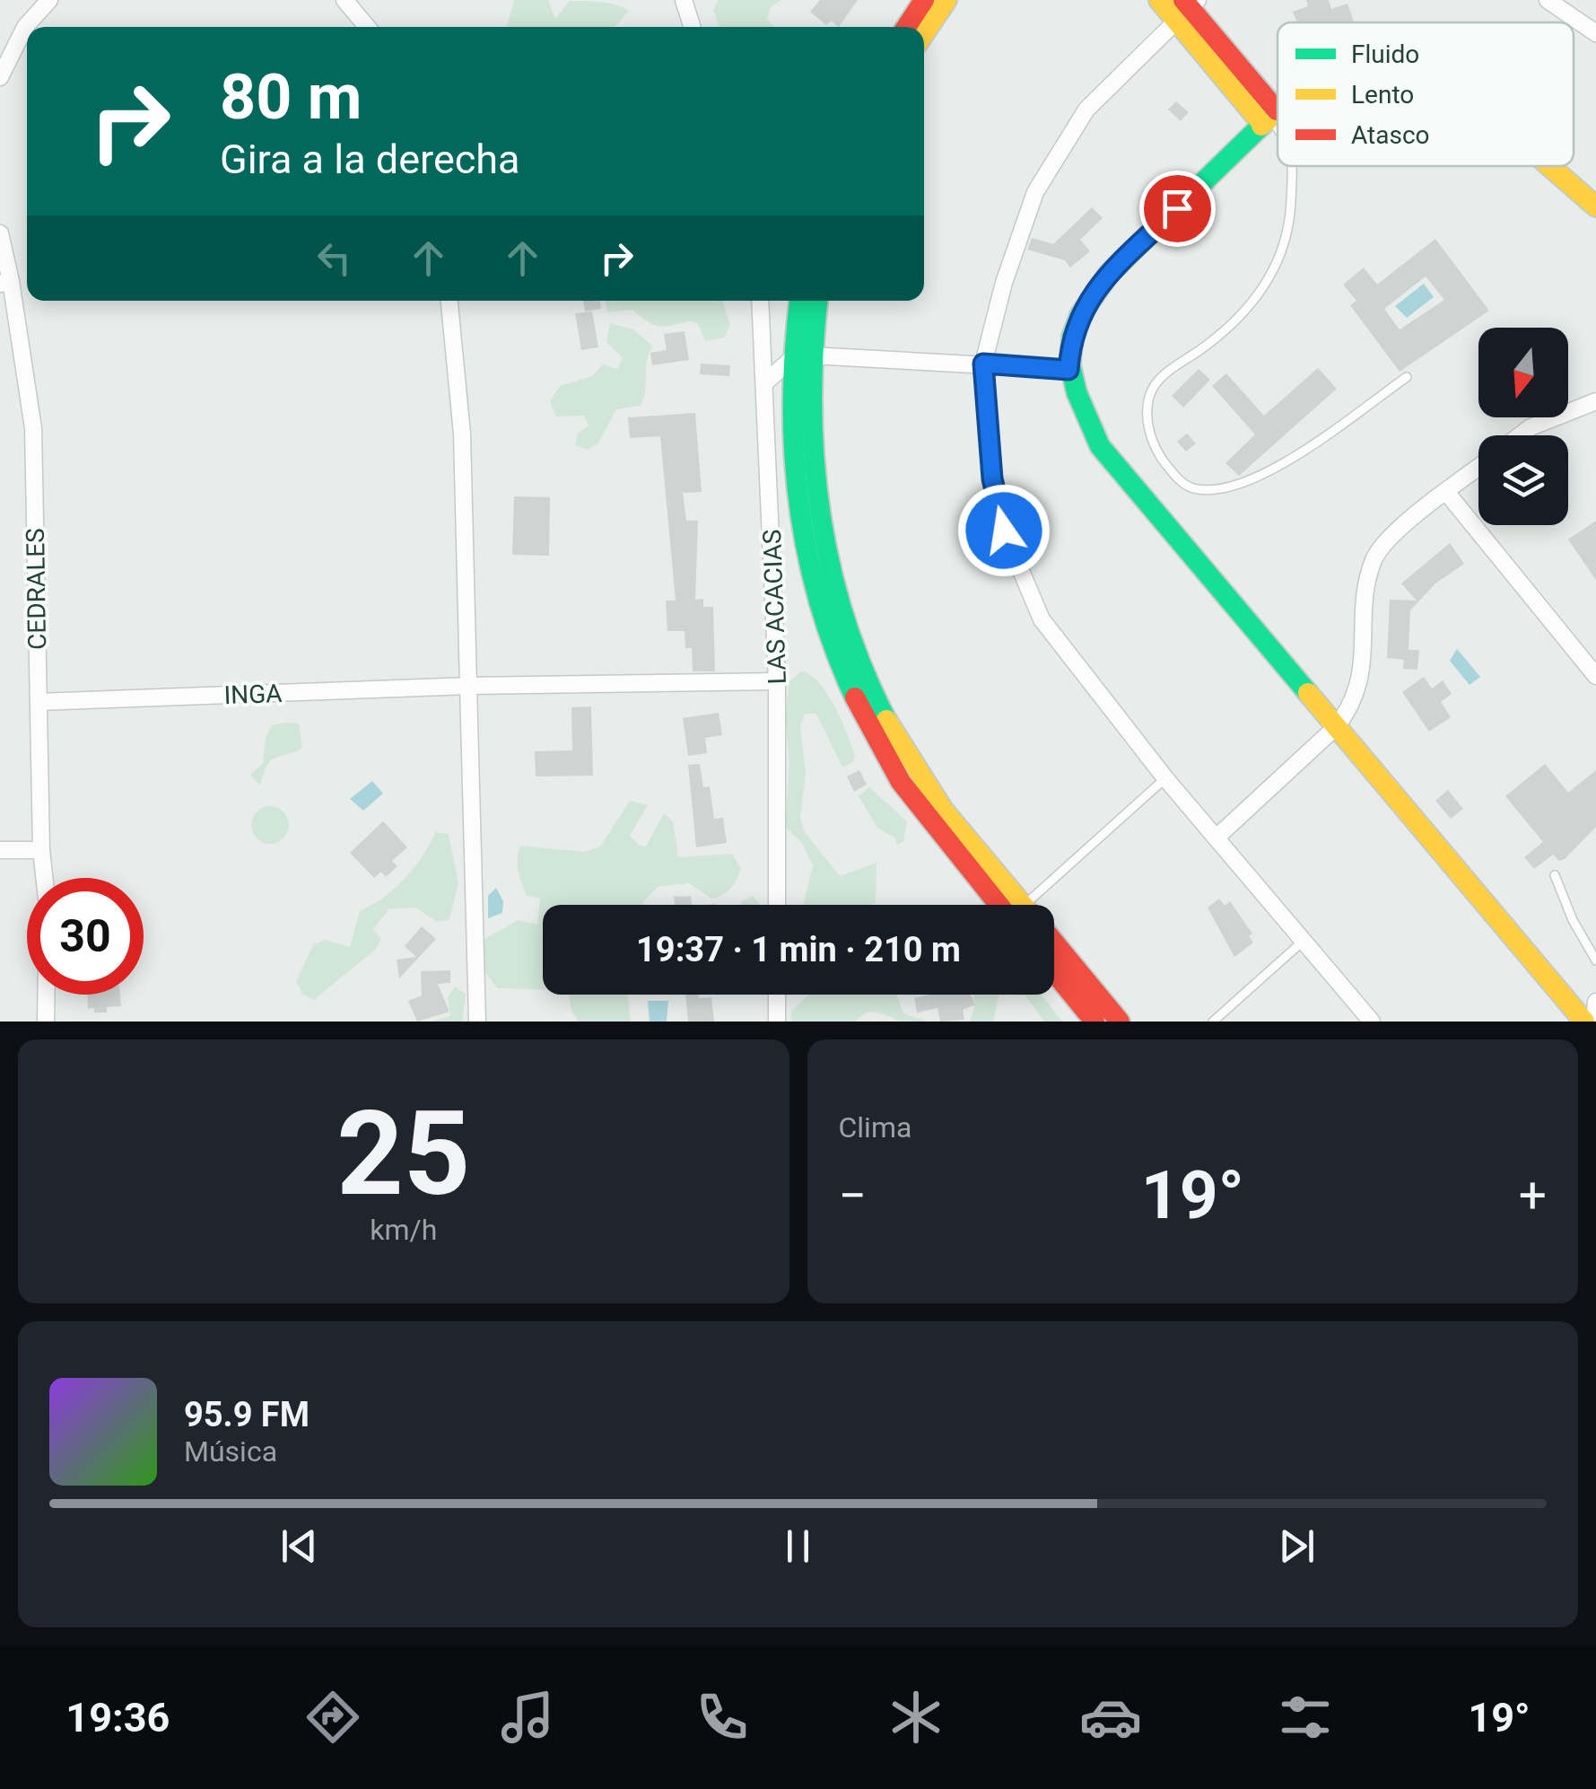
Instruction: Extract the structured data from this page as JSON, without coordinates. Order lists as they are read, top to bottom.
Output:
{
  "streets": {
    "street": ["CEDRALES", "LAS ACACIAS", "INGA"]
  },
  "crossings": [
    ["CEDRALES", "INGA"]
  ],
  "legend": ["Fluido", "Lento", "Atasco"],
  "north": "bottom",
  "page": {
    "turn": ["80 m", "Gira a la derecha"],
    "limit": "30",
    "trip": "19:37 · 1 min · 210 m",
    "tile": [
      ["25", "km/h"],
      "Clima"
    ],
    "heat": ["−", "19°", "+"],
    "song": ["95.9 FM", "Música"],
    "tabs": ["19:36", "19°"]
  }
}
